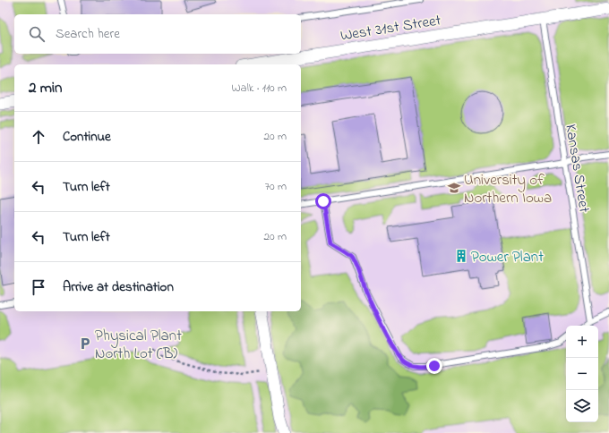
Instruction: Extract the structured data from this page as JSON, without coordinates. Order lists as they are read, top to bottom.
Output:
{
  "streets": {
    "street": ["West 31st Street"],
    "lane": ["Kansas Street"]
  },
  "crossings": [
    ["West 31st Street", "Kansas Street"]
  ],
  "places": {
    "school or university": ["University of Northern Iowa"],
    "building": ["Power Plant"],
    "parking": ["Physical Plant North Lot (B)"]
  },
  "page": {
    "search": "Search here",
    "heading": ["2 min", "Walk · 110 m"],
    "list": [
      ["Continue", "20 m"],
      ["Turn left", "70 m"],
      ["Turn left", "20 m"],
      "Arrive at destination"
    ],
    "map_buttons": ["+", "−"]
  }
}
